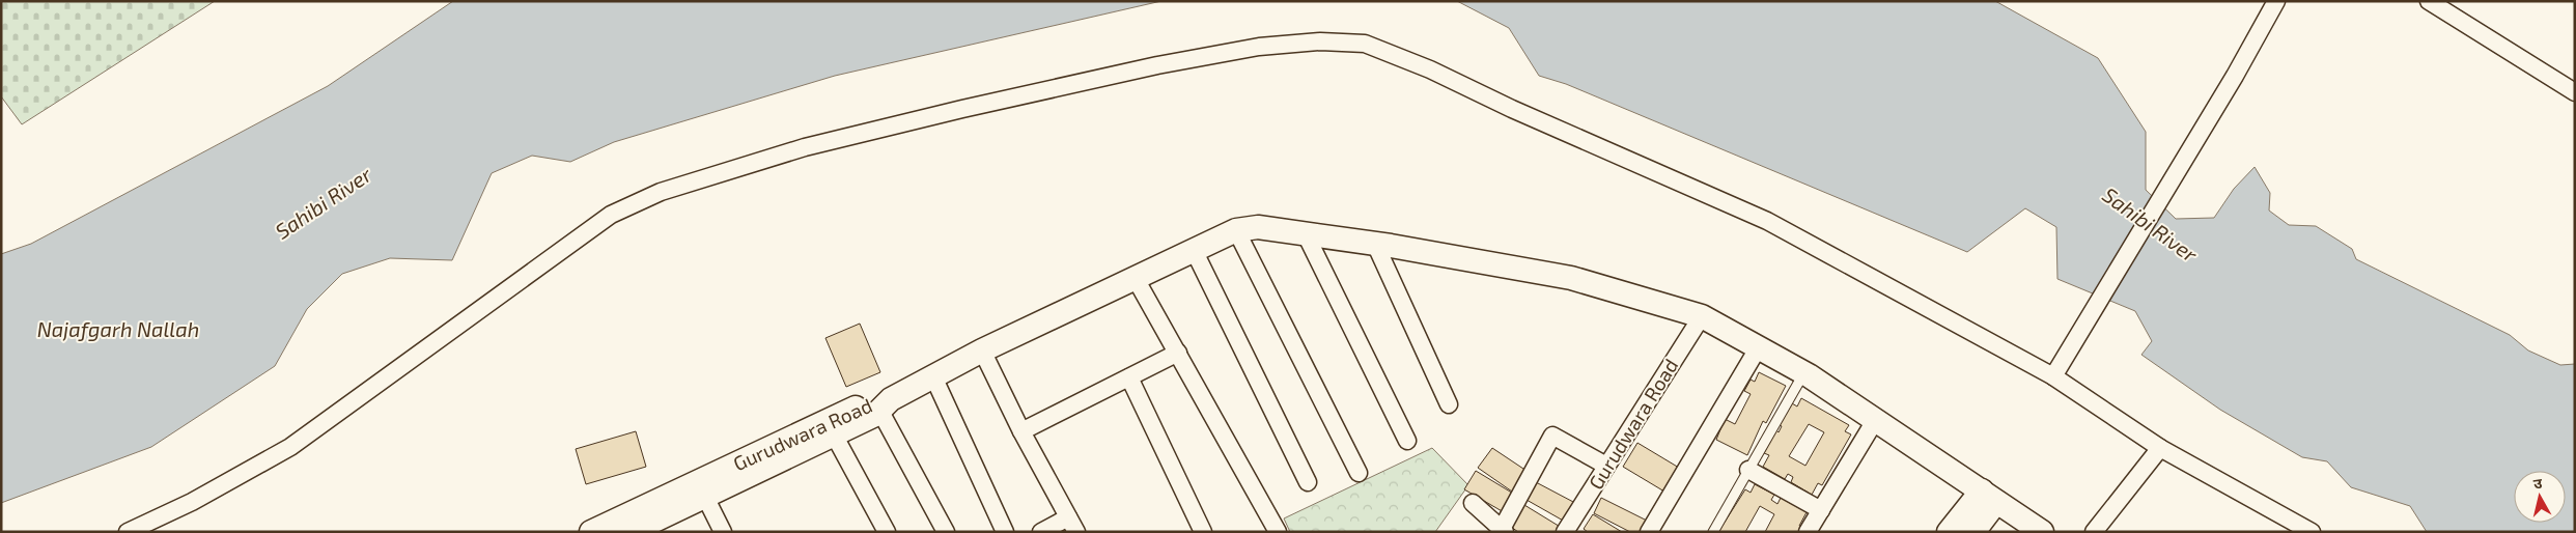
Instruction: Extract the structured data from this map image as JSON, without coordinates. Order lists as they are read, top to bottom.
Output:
{
  "streets": {
    "street": ["Gurudwara Road"]
  },
  "water": ["Sahibi River", "Najafgarh Nallah"],
  "north": "top"
}
